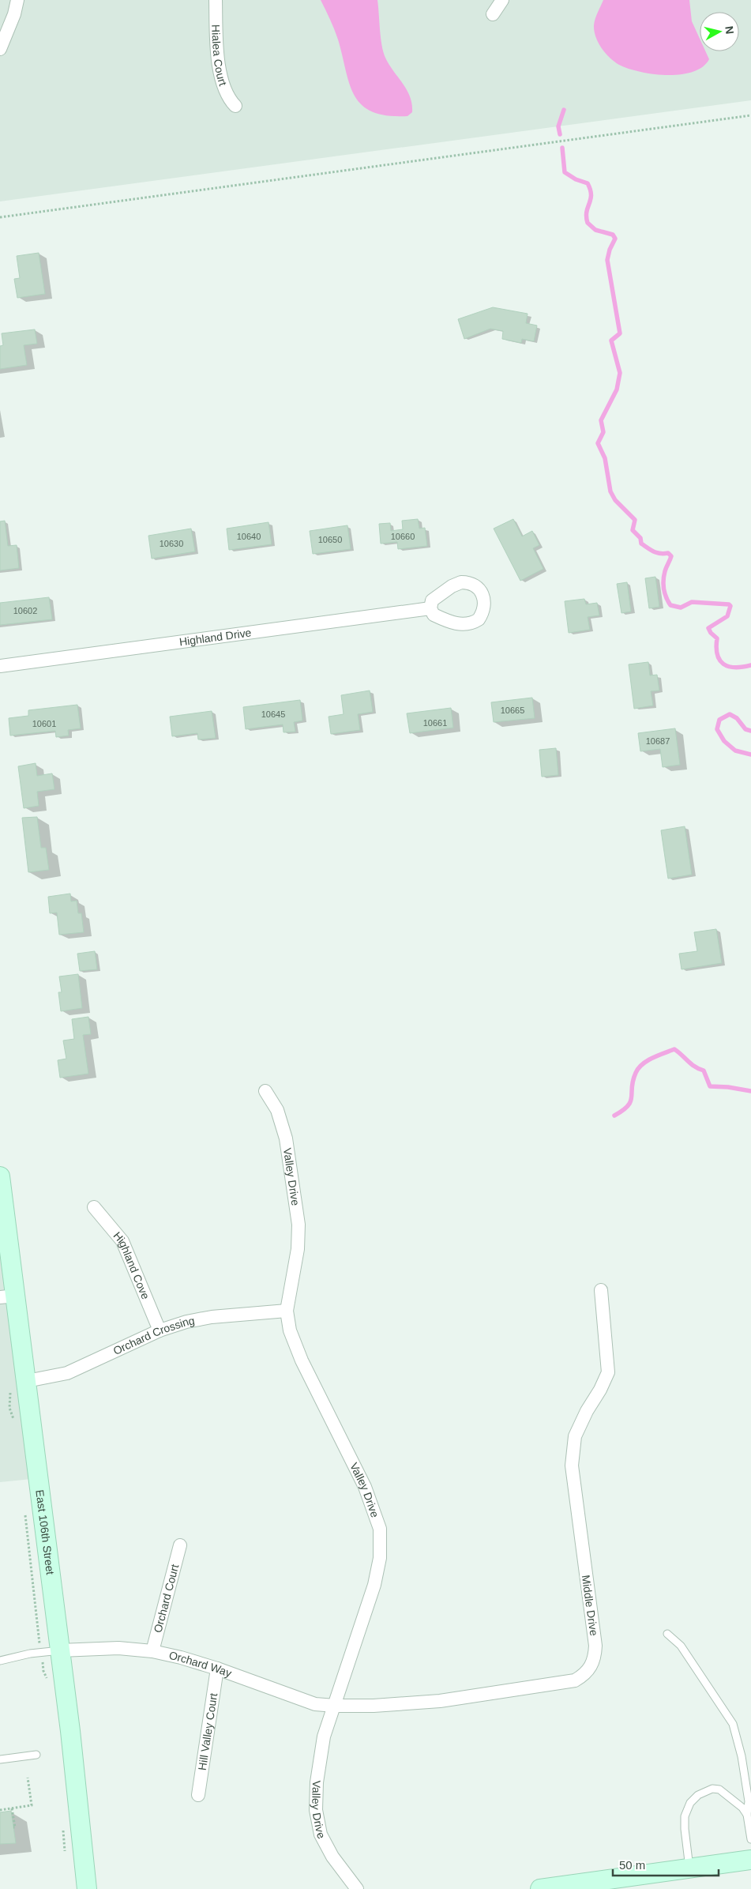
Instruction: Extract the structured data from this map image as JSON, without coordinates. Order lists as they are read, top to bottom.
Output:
{
  "streets": {
    "street": [
      "Hialea Court",
      "Highland Drive",
      "Valley Drive",
      "Highland Cove",
      "Orchard Crossing",
      "East 106th Street",
      "Orchard Court",
      "Middle Drive",
      "Orchard Way",
      "Hill Valley Court"
    ]
  },
  "crossings": [
    ["Valley Drive", "Orchard Crossing"],
    ["Valley Drive", "Middle Drive"],
    ["Valley Drive", "Orchard Way"],
    ["Highland Cove", "Orchard Crossing"],
    ["Orchard Crossing", "East 106th Street"],
    ["East 106th Street", "Orchard Way"],
    ["Orchard Court", "Orchard Way"],
    ["Middle Drive", "Orchard Way"],
    ["Orchard Way", "Hill Valley Court"]
  ],
  "house_numbers": [
    "10640",
    "10660",
    "10650",
    "10630",
    "10602",
    "10665",
    "10645",
    "10661",
    "10601",
    "10687"
  ],
  "scale_bar": "50 m",
  "north": "right"
}
